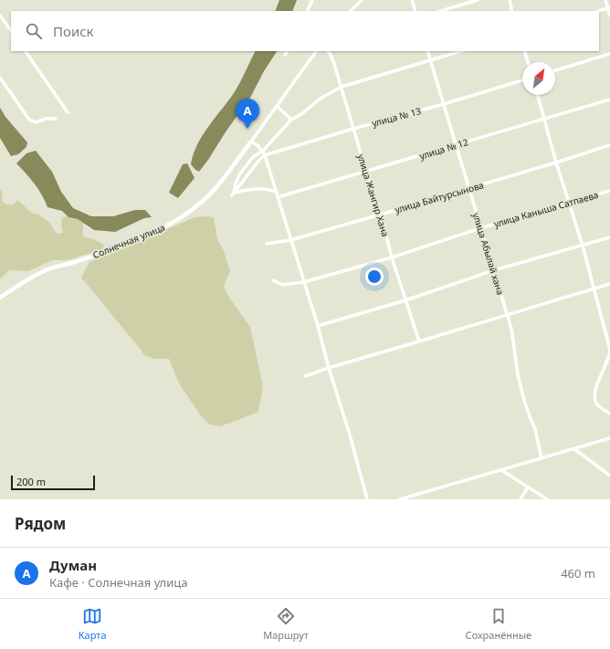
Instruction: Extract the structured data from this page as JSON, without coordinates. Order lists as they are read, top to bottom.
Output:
{
  "streets": {
    "street": [
      "улица № 13",
      "улица № 12",
      "улица Жангир Хана",
      "улица Байтурсынова",
      "улица Каныша Сатпаева",
      "Солнечная улица",
      "улица Абылай хана"
    ]
  },
  "crossings": [
    ["улица № 13", "улица Жангир Хана"],
    ["улица № 13", "улица Абылай хана"],
    ["улица № 12", "улица Жангир Хана"],
    ["улица № 12", "улица Абылай хана"],
    ["улица Жангир Хана", "улица Байтурсынова"],
    ["улица Жангир Хана", "улица Каныша Сатпаева"],
    ["улица Байтурсынова", "улица Абылай хана"],
    ["улица Каныша Сатпаева", "улица Абылай хана"]
  ],
  "scale_bar": "200 m",
  "north": "top right",
  "page": {
    "search": "Поиск",
    "pins": "A",
    "scale": "200 m",
    "heading": "Рядом",
    "list": [
      {
        "mark": "A",
        "name": "Думан",
        "note": "Кафе · Солнечная улица",
        "value": "460 m"
      }
    ],
    "nav": ["Карта", "Маршрут", "Сохранённые"]
  }
}
